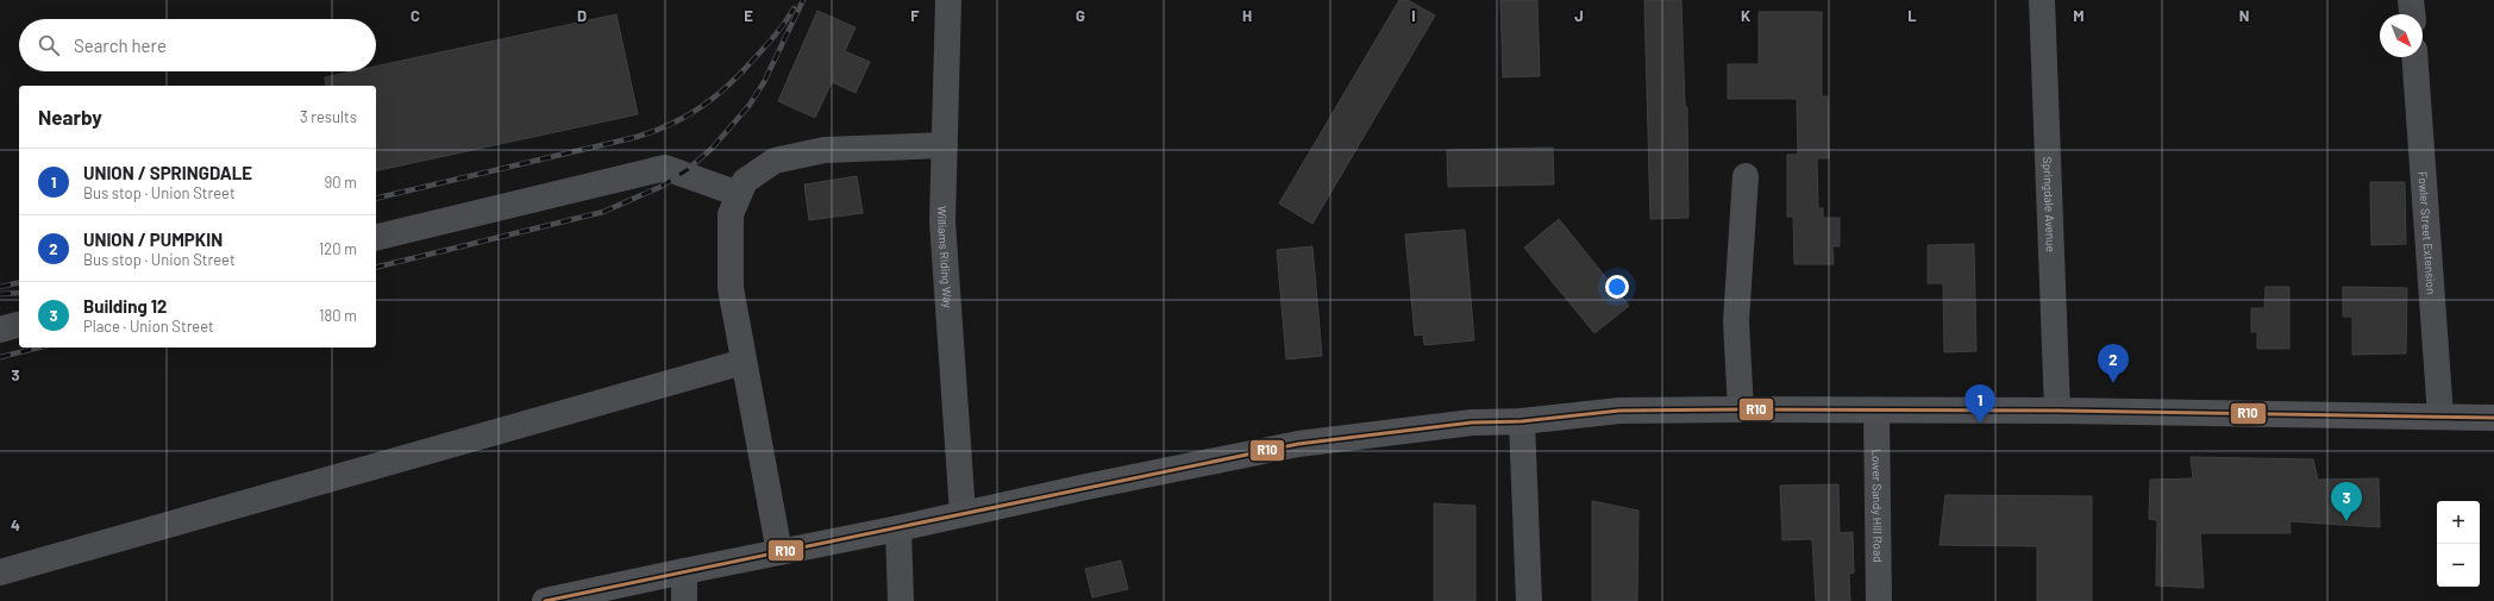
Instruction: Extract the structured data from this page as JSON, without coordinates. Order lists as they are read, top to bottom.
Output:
{
  "streets": {
    "street": [
      "Springdale Avenue",
      "Fowler Street Extension",
      "Williams Riding Way",
      "Lower Sandy Hill Road"
    ]
  },
  "lines": ["transit line R10"],
  "north": "bottom right",
  "page": {
    "search": "Search here",
    "heading": ["Nearby", "3 results"],
    "list": [
      {
        "mark": "1",
        "name": "UNION / SPRINGDALE",
        "note": "Bus stop · Union Street",
        "value": "90 m"
      },
      {
        "mark": "2",
        "name": "UNION / PUMPKIN",
        "note": "Bus stop · Union Street",
        "value": "120 m"
      },
      {
        "mark": "3",
        "name": "Building 12",
        "note": "Place · Union Street",
        "value": "180 m"
      }
    ],
    "pins": ["2", "1", "3"],
    "map_buttons": ["+", "−"]
  },
  "grid": {
    "columns": [
      "C",
      "D",
      "E",
      "F",
      "G",
      "H",
      "I",
      "J",
      "K",
      "L",
      "M",
      "N"
    ],
    "rows": ["3", "4"]
  }
}
